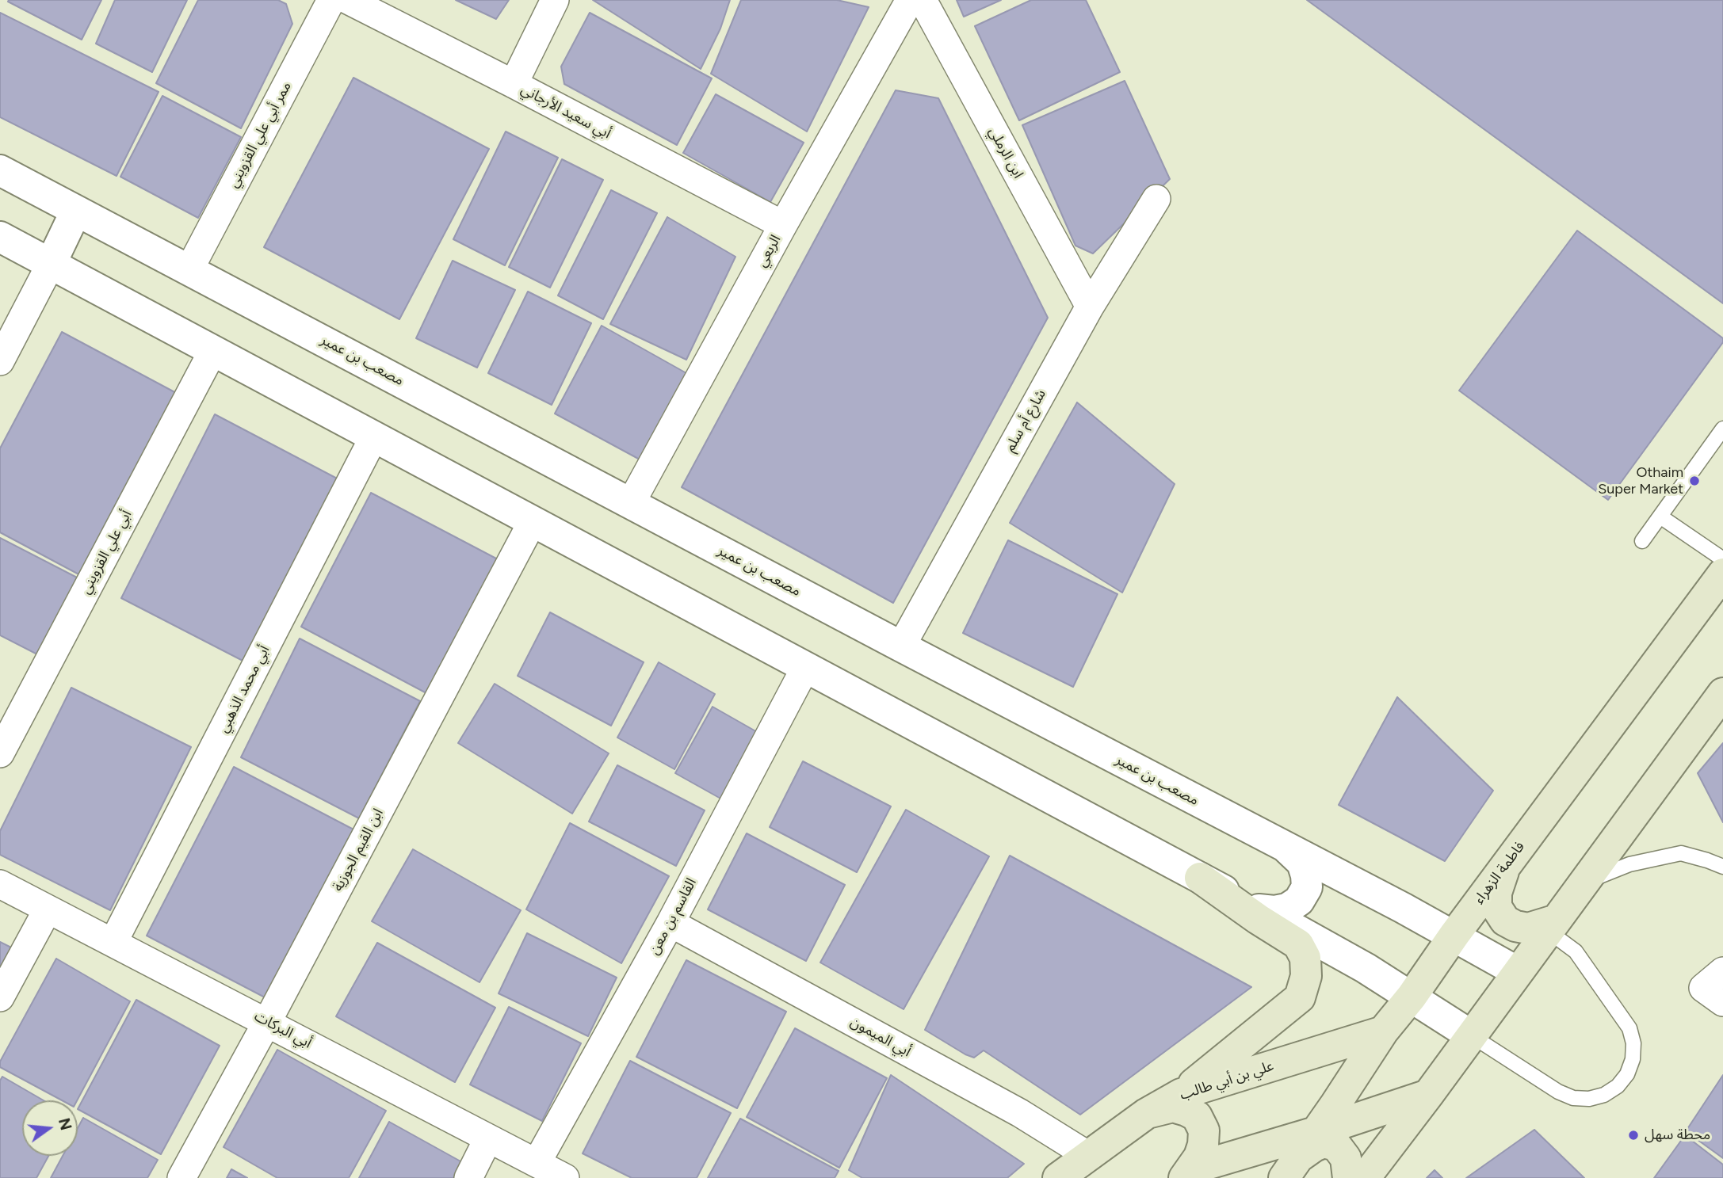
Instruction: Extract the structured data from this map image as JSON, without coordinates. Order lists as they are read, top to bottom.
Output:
{
  "streets": {
    "main road": ["فاطمة الزهراء", "علي بن أبي طالب"],
    "street": [
      "أبي سعيد الأرجاني",
      "ممر أبي علي القزويني",
      "ابن الرملي",
      "الربعي",
      "مصعب بن عمير",
      "شارع أم سلم",
      "أبي علي القزويني",
      "أبي محمد الذهبي",
      "ابن القيم الجوزية",
      "القاسم بن معن",
      "أبي البركات",
      "أبي الميمون"
    ]
  },
  "crossings": [
    ["أبي سعيد الأرجاني", "الربعي"],
    ["ممر أبي علي القزويني", "مصعب بن عمير"],
    ["ابن الرملي", "شارع أم سلم"],
    ["الربعي", "مصعب بن عمير"],
    ["مصعب بن عمير", "شارع أم سلم"],
    ["مصعب بن عمير", "فاطمة الزهراء"],
    ["أبي محمد الذهبي", "أبي البركات"],
    ["ابن القيم الجوزية", "أبي البركات"],
    ["فاطمة الزهراء", "علي بن أبي طالب"],
    ["القاسم بن معن", "أبي البركات"],
    ["القاسم بن معن", "أبي الميمون"],
    ["أبي الميمون", "علي بن أبي طالب"]
  ],
  "places": ["Othaim Super Market", "محطة سهل"],
  "north": "right"
}
